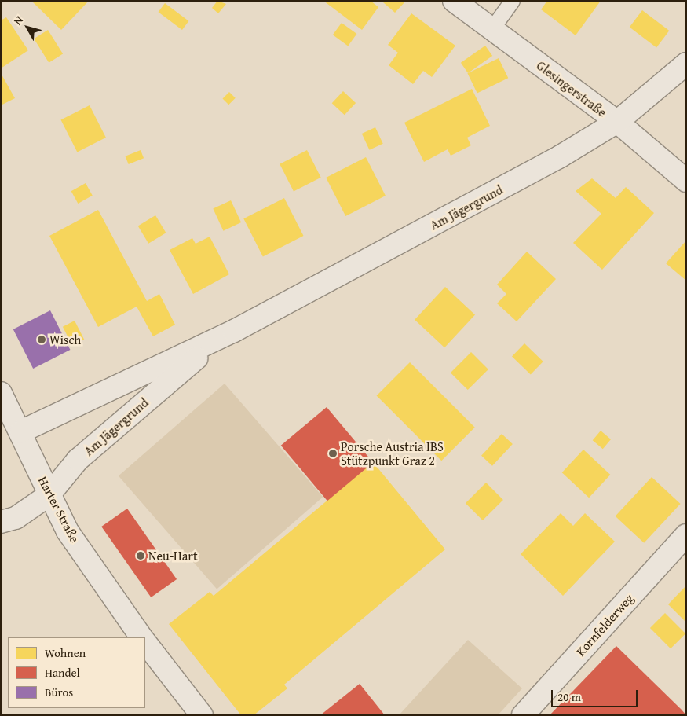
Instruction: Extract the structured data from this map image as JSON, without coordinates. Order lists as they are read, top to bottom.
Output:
{
  "streets": {
    "main road": [
      "Glesingerstraße",
      "Am Jägergrund",
      "Harter Straße",
      "Kornfelderweg"
    ]
  },
  "crossings": [
    ["Glesingerstraße", "Am Jägergrund"],
    ["Am Jägergrund", "Harter Straße"]
  ],
  "places": ["Wisch", "Porsche Austria IBS Stützpunkt Graz 2", "Neu-Hart"],
  "legend": ["Wohnen", "Handel", "Büros"],
  "scale_bar": "20 m",
  "north": "top left"
}
